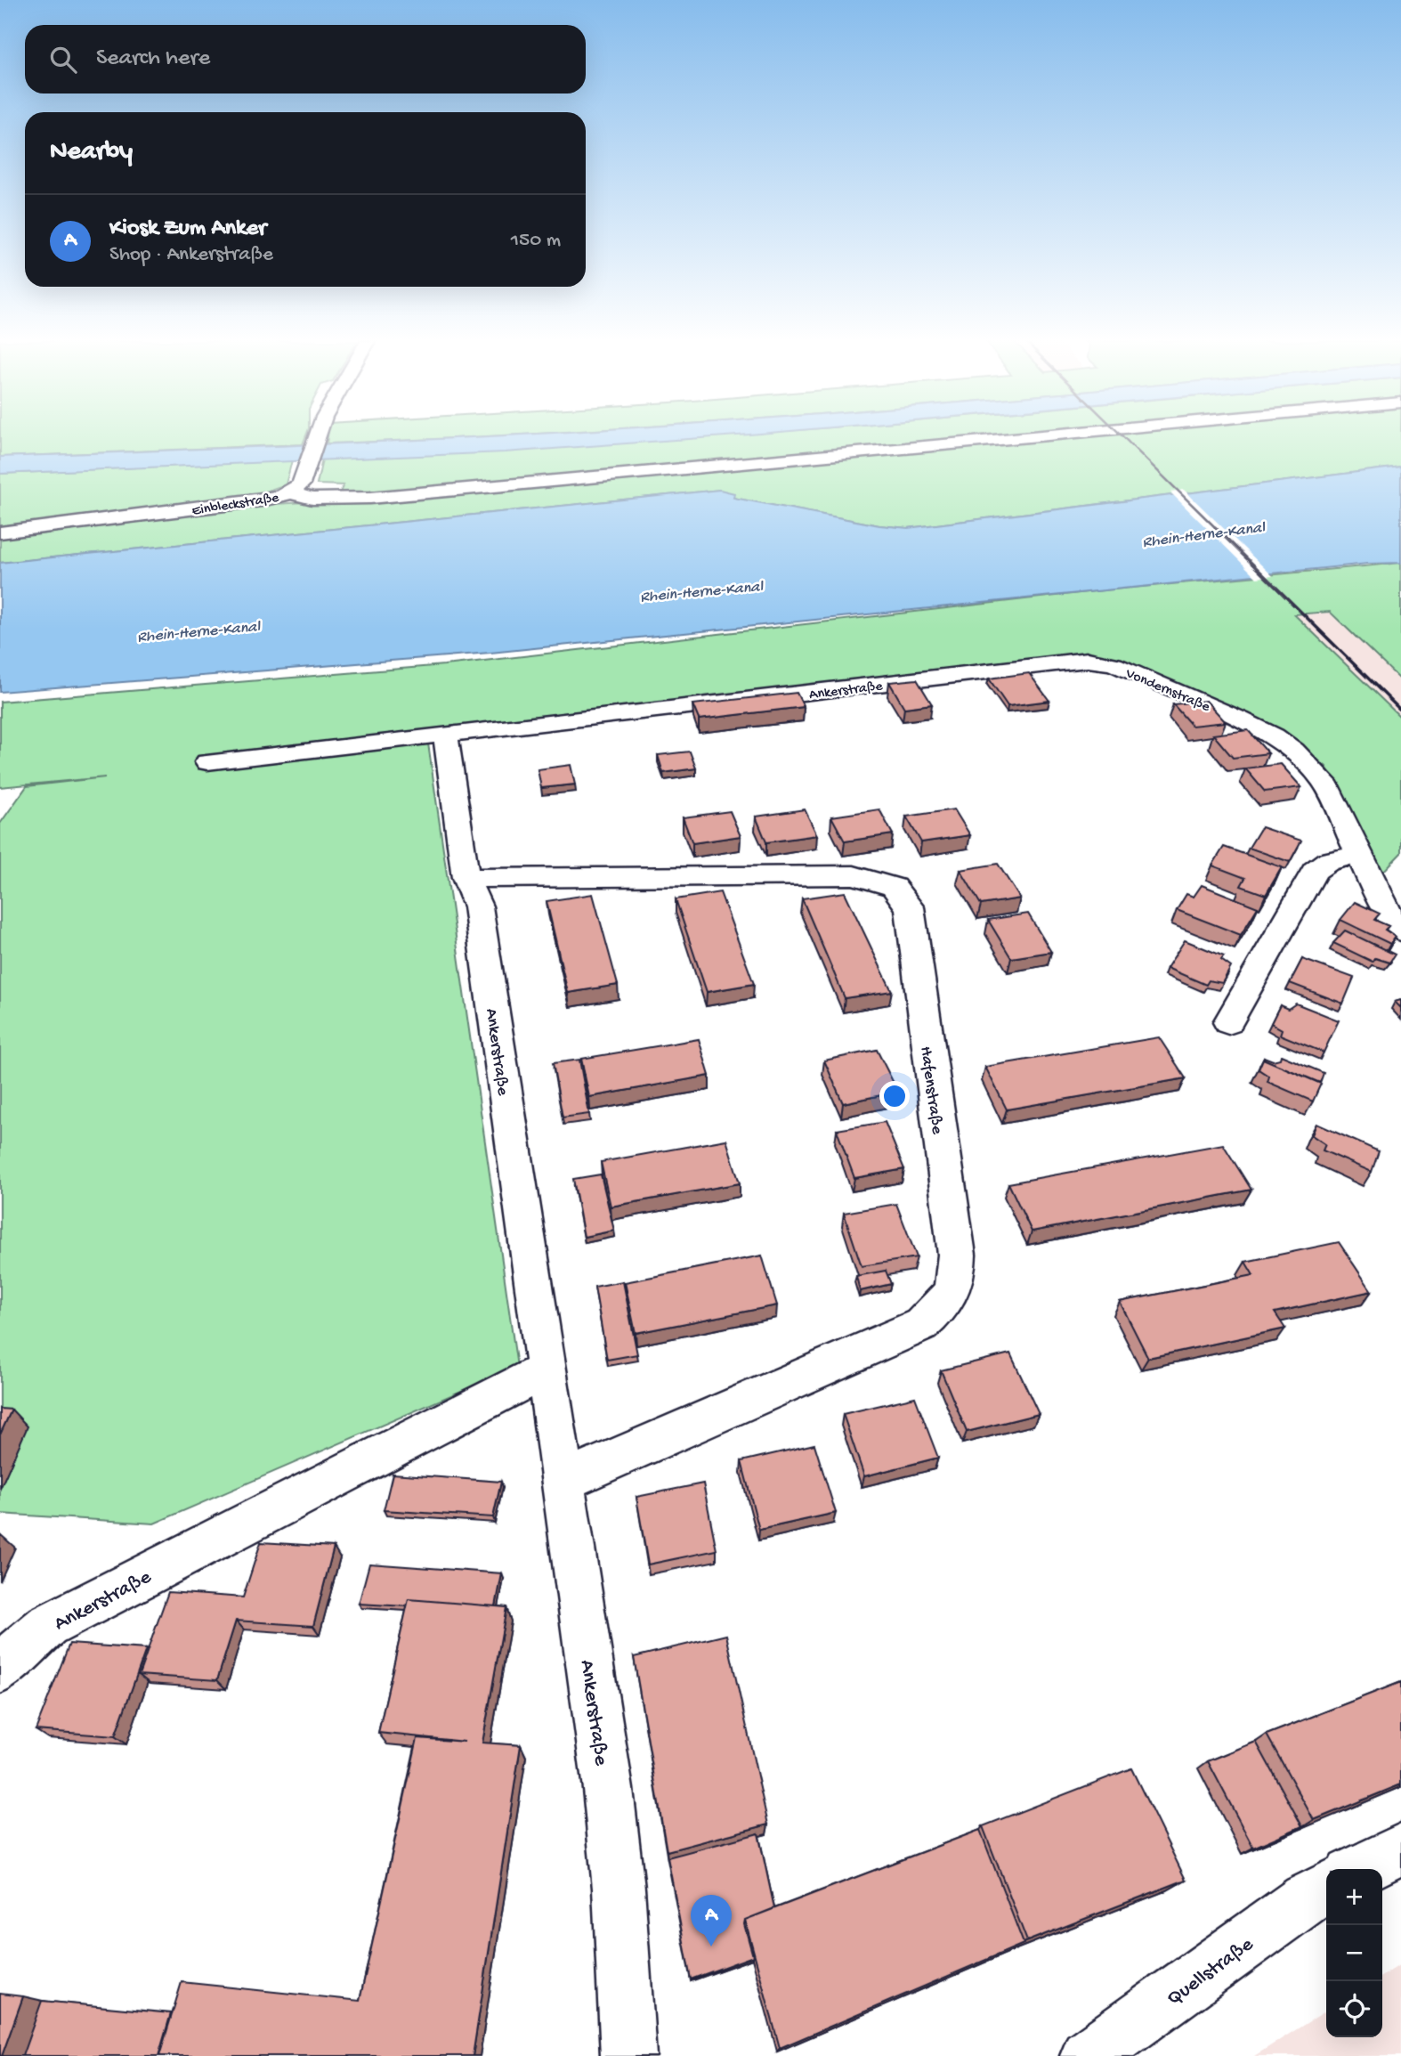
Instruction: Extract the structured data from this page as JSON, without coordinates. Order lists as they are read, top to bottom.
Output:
{
  "streets": {
    "street": [
      "Einbleckstraße",
      "Ankerstraße",
      "Vondernstraße",
      "Hafenstraße",
      "Quellstraße"
    ]
  },
  "crossings": [
    ["Ankerstraße", "Vondernstraße"],
    ["Ankerstraße", "Hafenstraße"]
  ],
  "water": ["Rhein-Herne-Kanal"],
  "page": {
    "search": "Search here",
    "heading": "Nearby",
    "list": [
      {
        "mark": "A",
        "name": "Kiosk Zum Anker",
        "note": "Shop · Ankerstraße",
        "value": "150 m"
      }
    ],
    "map_buttons": ["+", "−"],
    "pins": "A"
  }
}
